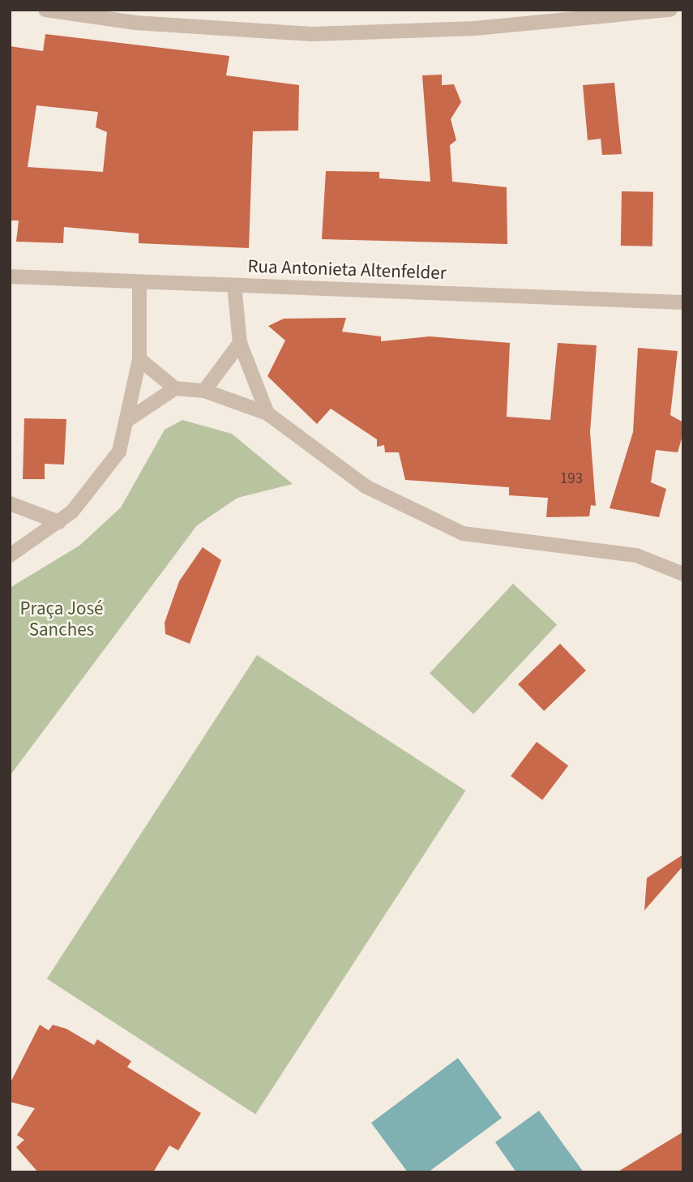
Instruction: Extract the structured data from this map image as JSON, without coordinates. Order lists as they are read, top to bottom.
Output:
{
  "streets": {
    "street": ["Rua Antonieta Altenfelder"]
  },
  "parks": ["Praça José Sanches"],
  "house_numbers": ["193"]
}
